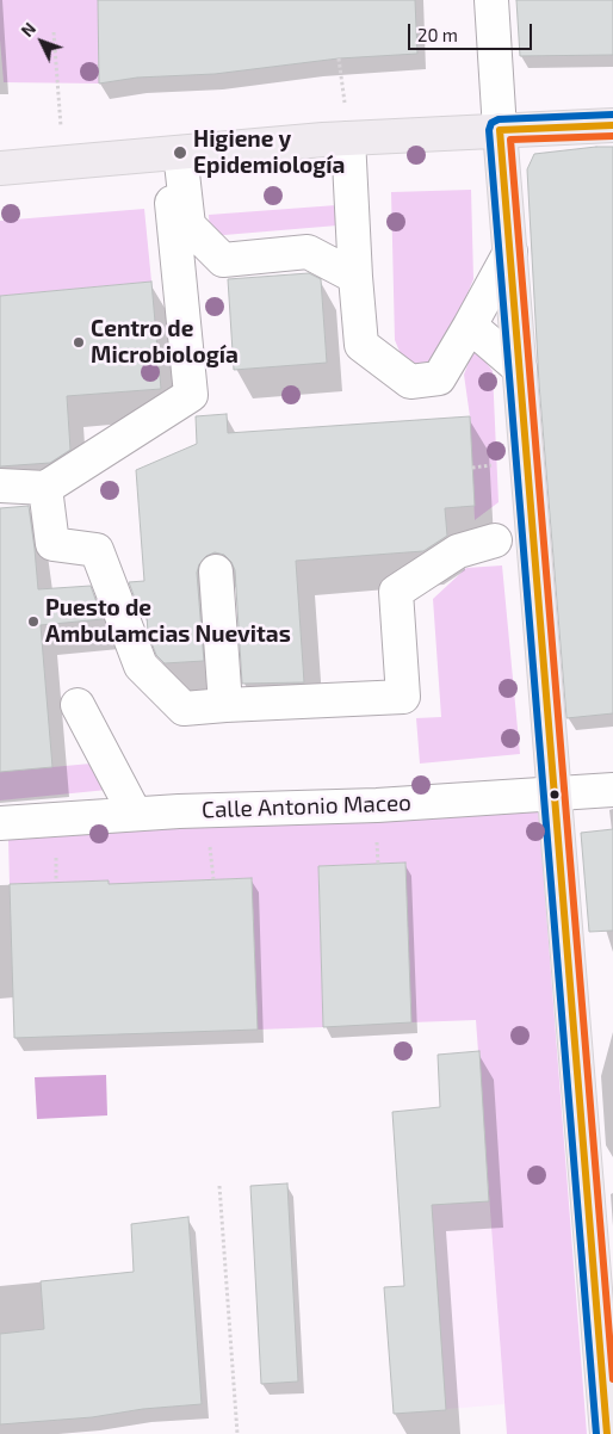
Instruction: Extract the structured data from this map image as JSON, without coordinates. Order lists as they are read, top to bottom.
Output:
{
  "streets": {
    "street": ["Calle Antonio Maceo"]
  },
  "places": ["Higiene y Epidemiología", "Centro de Microbiología", "Puesto de Ambulamcias Nuevitas"],
  "scale_bar": "20 m",
  "north": "top left"
}
